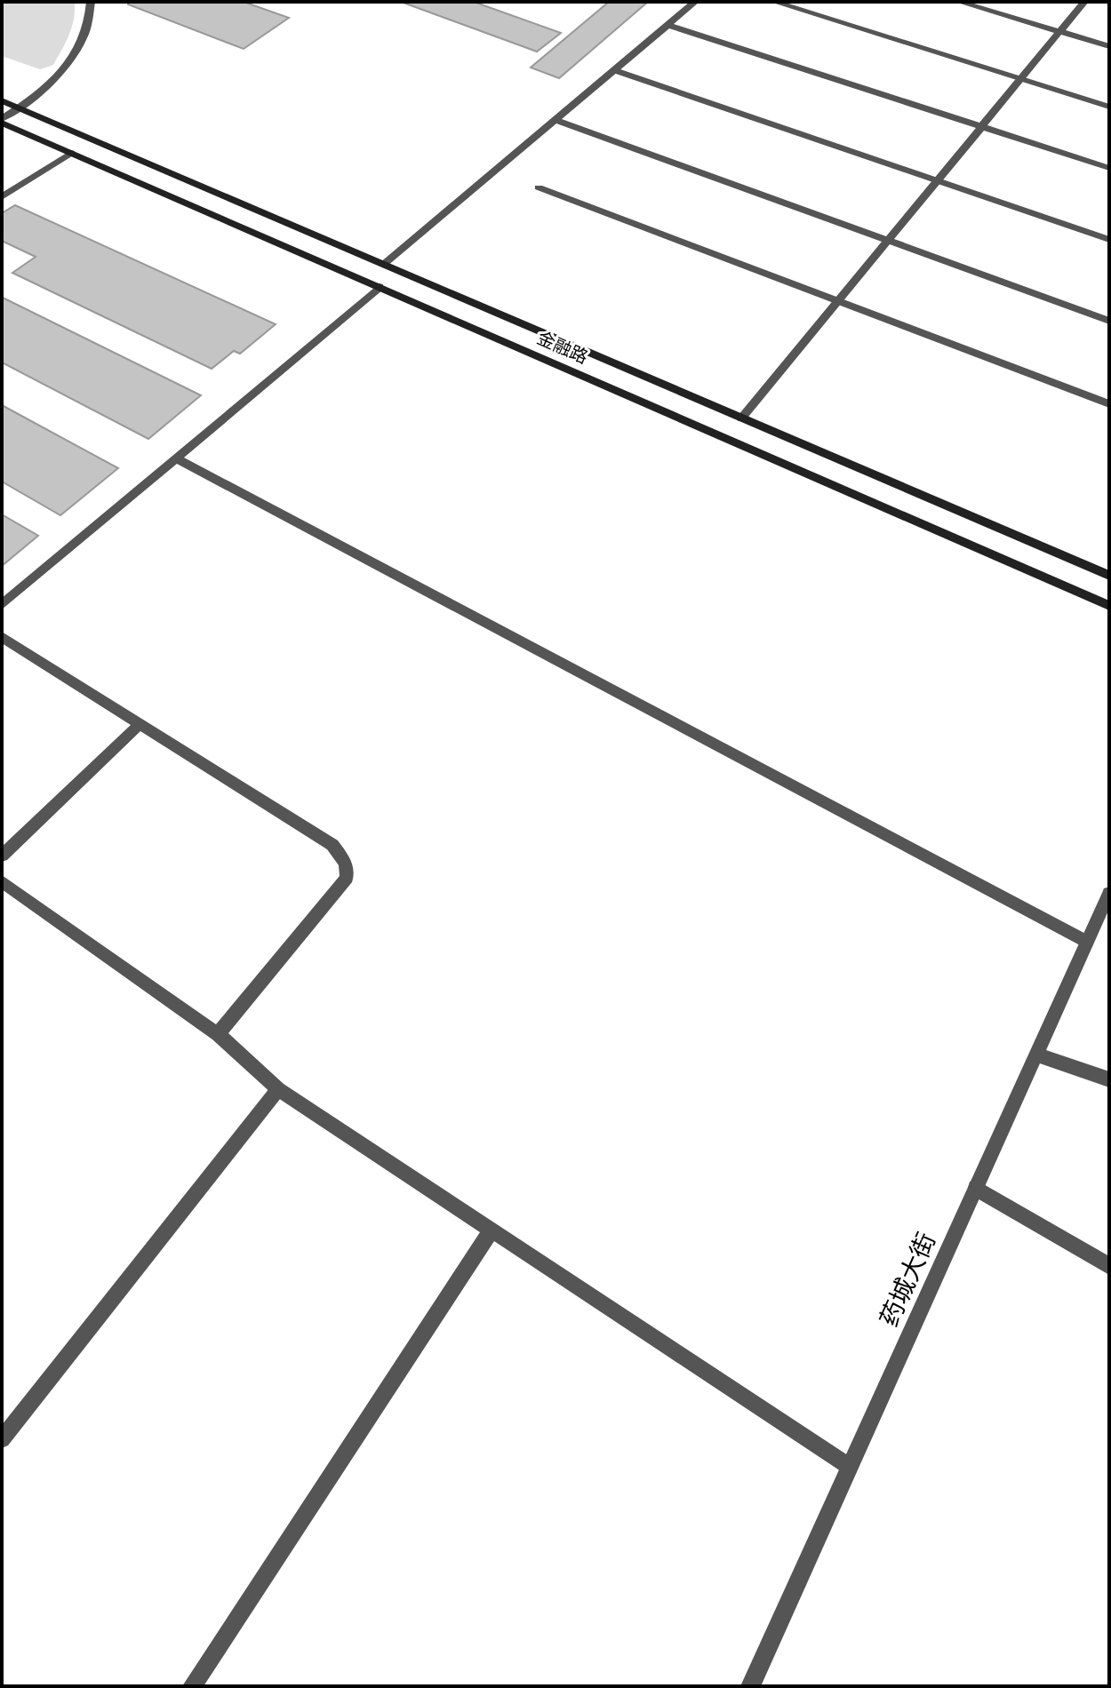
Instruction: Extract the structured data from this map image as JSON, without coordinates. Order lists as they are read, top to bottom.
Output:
{
  "streets": {
    "main road": ["金融路"],
    "street": ["药城大街"]
  }
}
